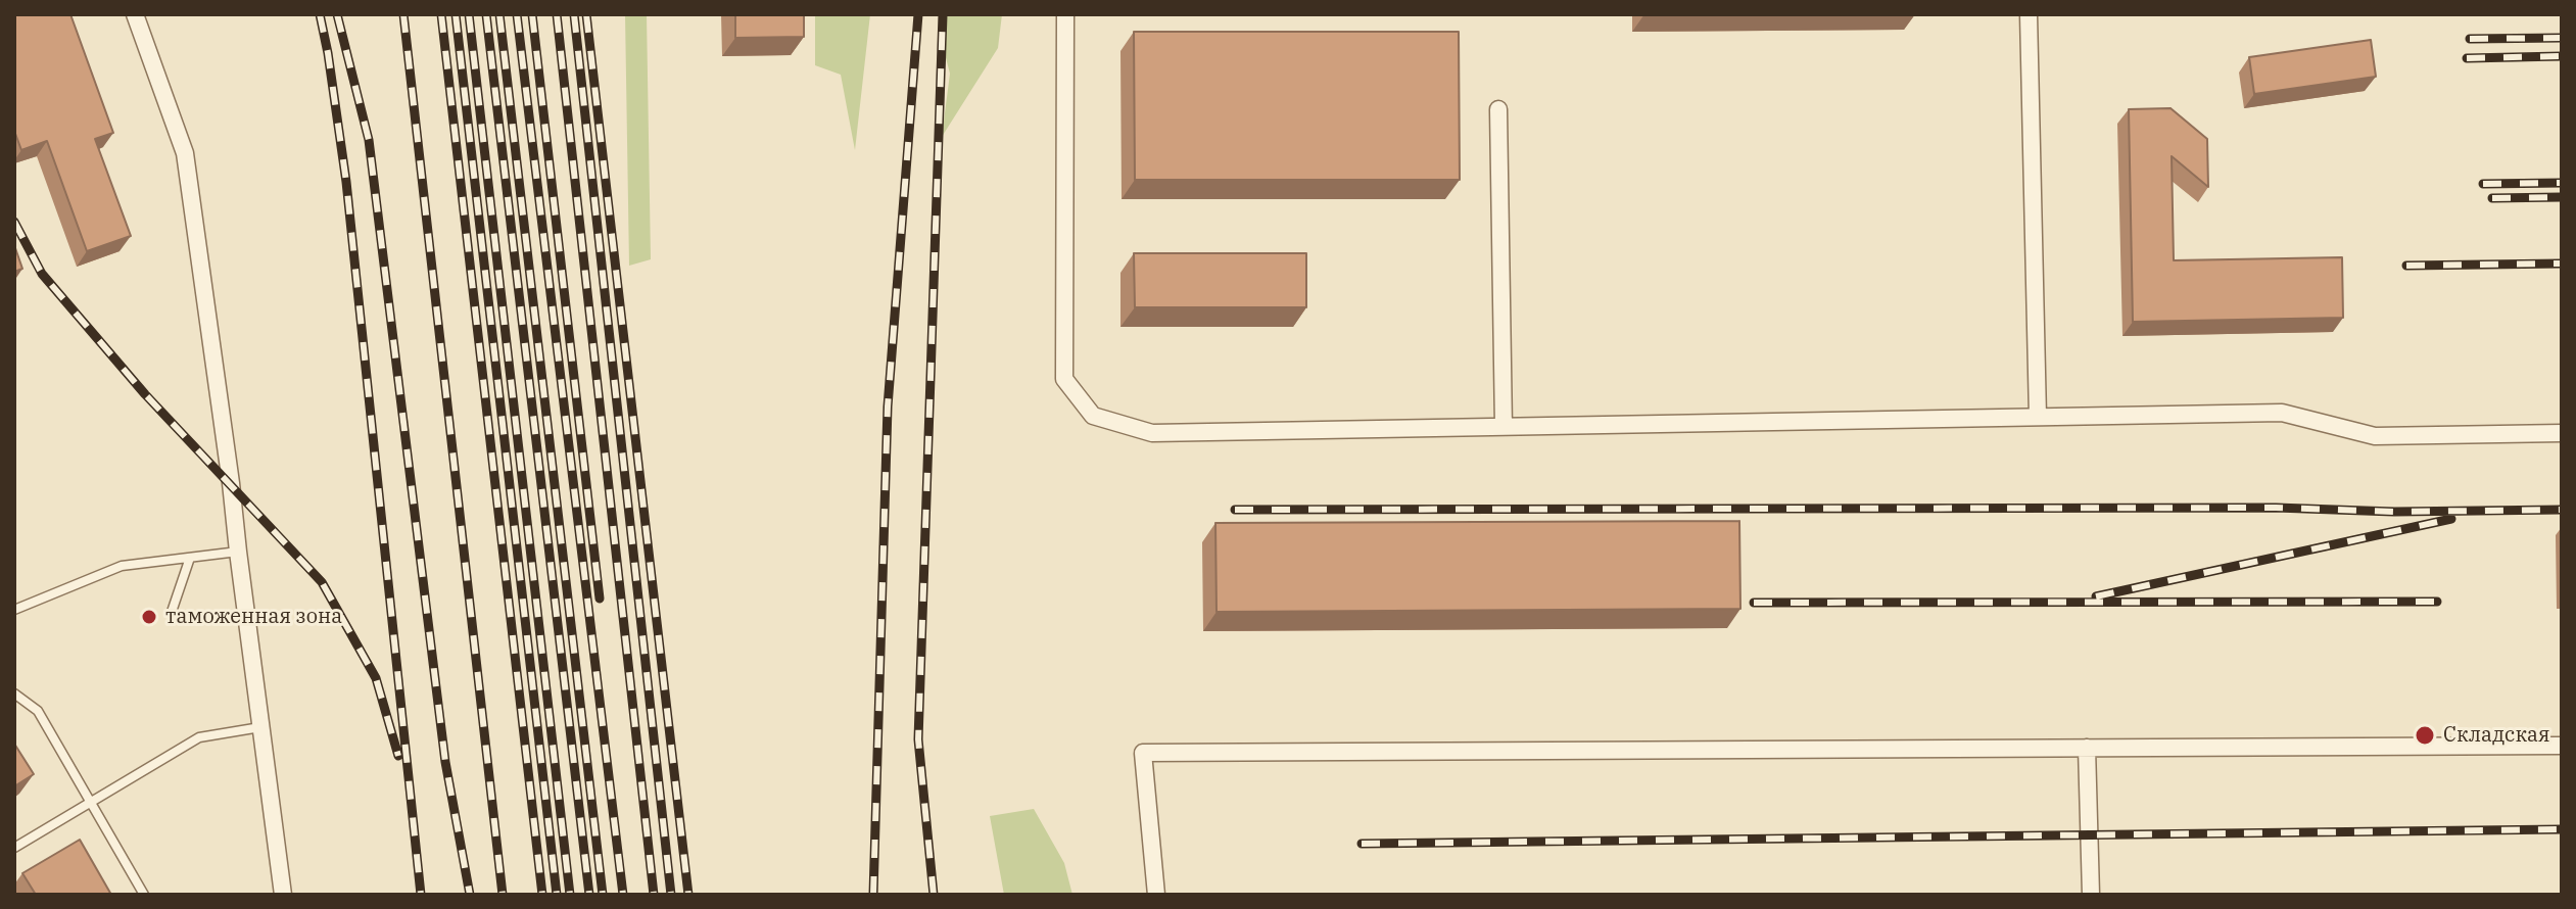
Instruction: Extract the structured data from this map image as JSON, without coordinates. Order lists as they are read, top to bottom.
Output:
{
  "places": ["таможенная зона", "Складская"]
}
